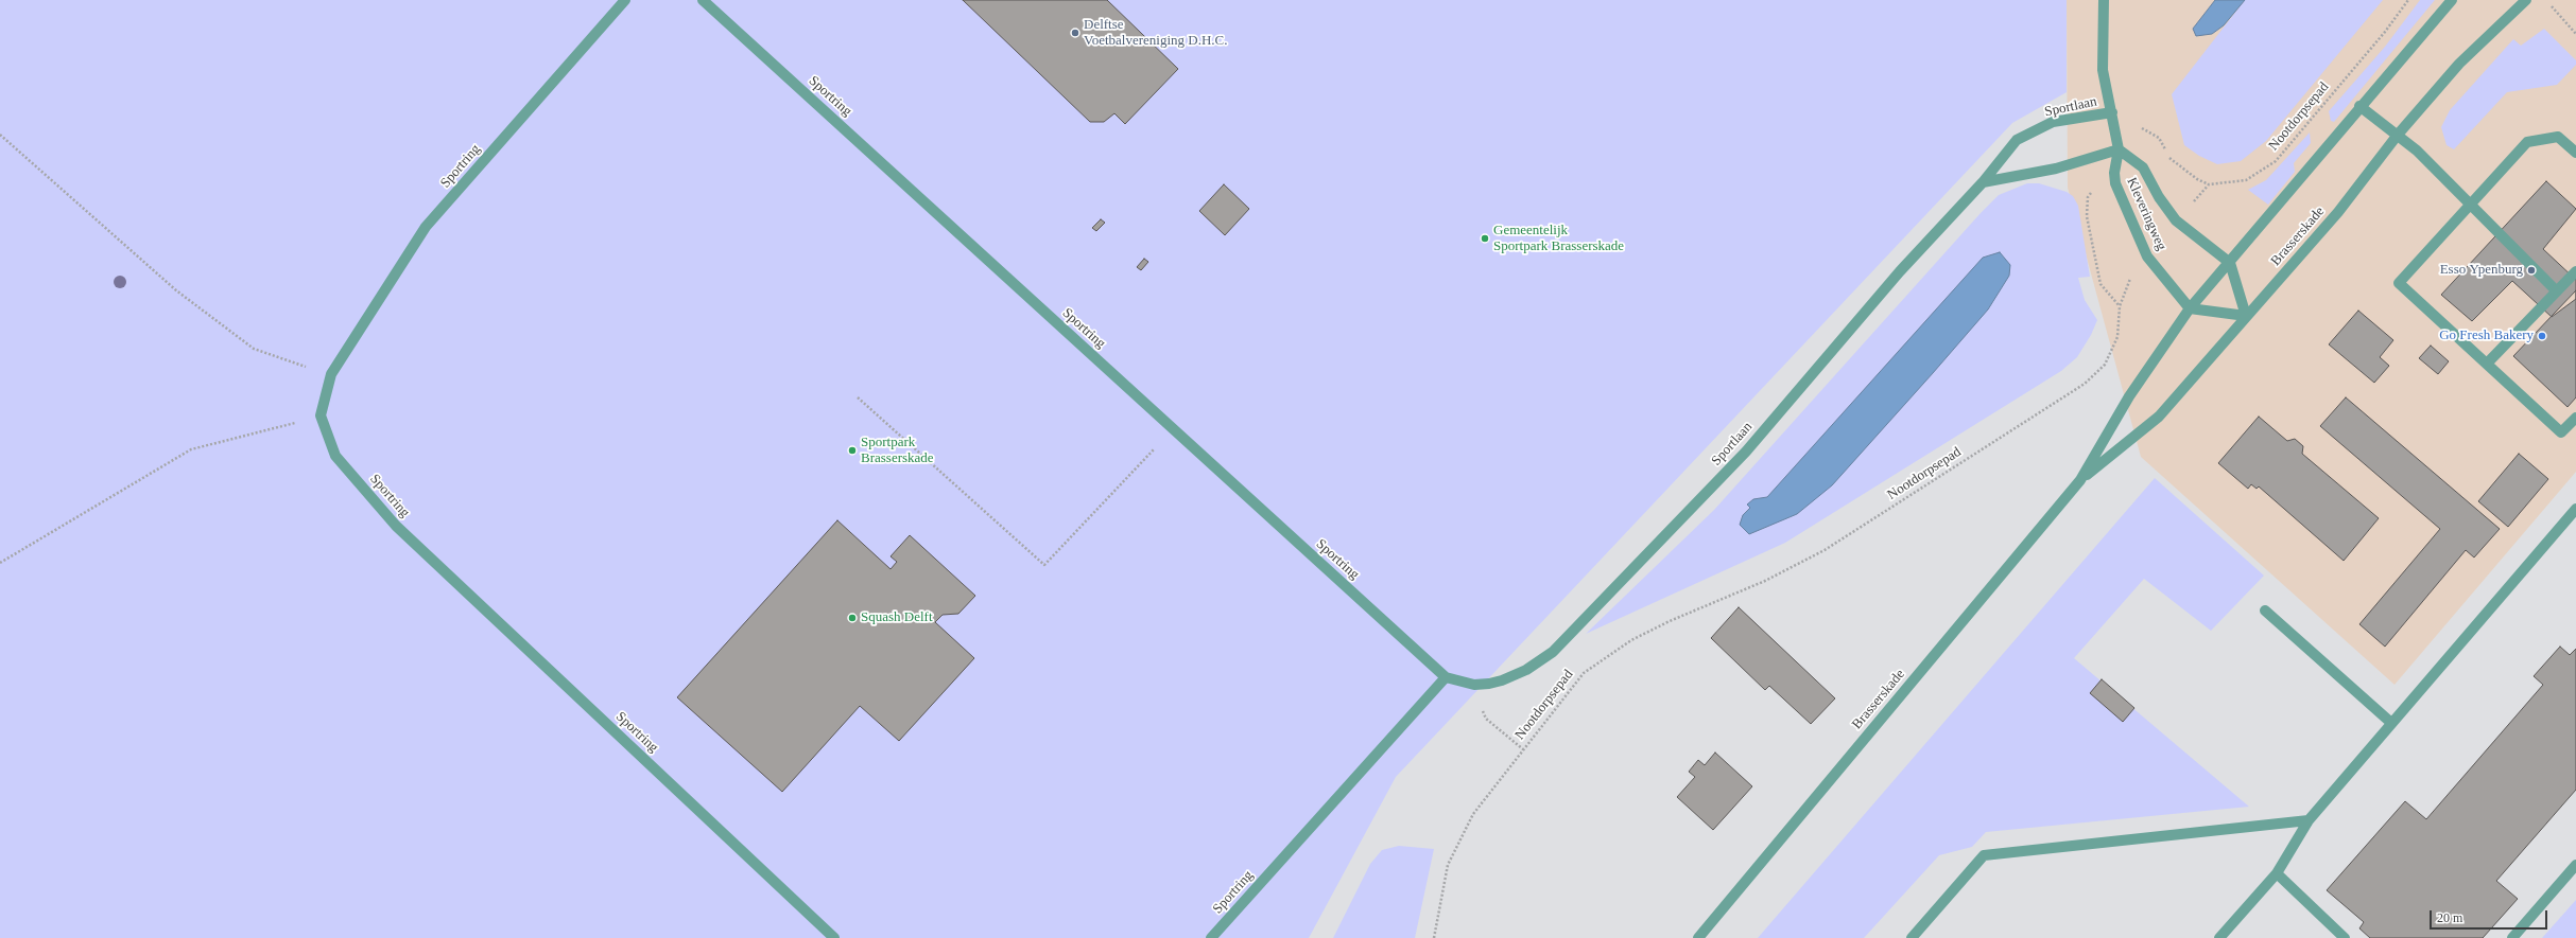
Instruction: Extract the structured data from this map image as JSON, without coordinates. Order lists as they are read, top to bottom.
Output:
{
  "streets": {
    "street": [
      "Sportring",
      "Sportlaan",
      "Kleveringweg",
      "Brasserskade"
    ],
    "path": ["Nootdorpsepad"]
  },
  "crossings": [
    ["Sportring", "Sportlaan"],
    ["Sportlaan", "Kleveringweg"],
    ["Nootdorpsepad", "Kleveringweg"],
    ["Kleveringweg", "Brasserskade"]
  ],
  "places": [
    "Delftse Voetbalvereniging D.H.C.",
    "Gemeentelijk Sportpark Brasserskade",
    "Esso Ypenburg",
    "Go Fresh Bakery",
    "Sportpark Brasserskade",
    "Squash Delft"
  ],
  "scale_bar": "20 m"
}
